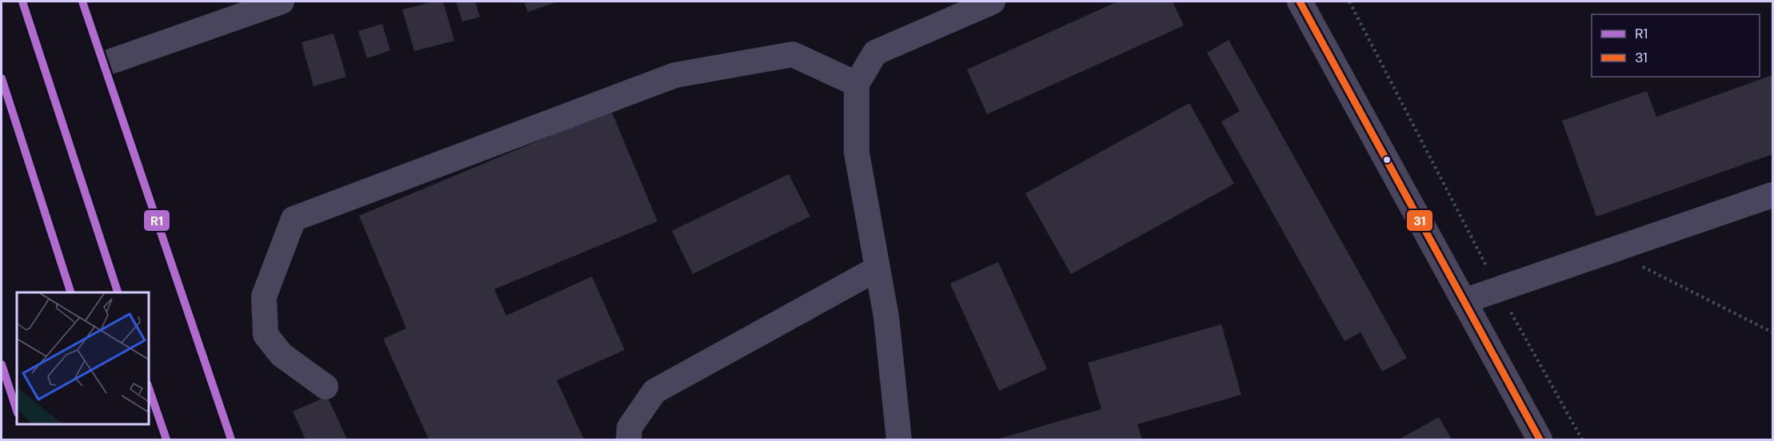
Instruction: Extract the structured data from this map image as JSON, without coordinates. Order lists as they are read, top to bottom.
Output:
{
  "lines": ["transit line R1", "transit line 31"],
  "legend": ["R1", "31"]
}
